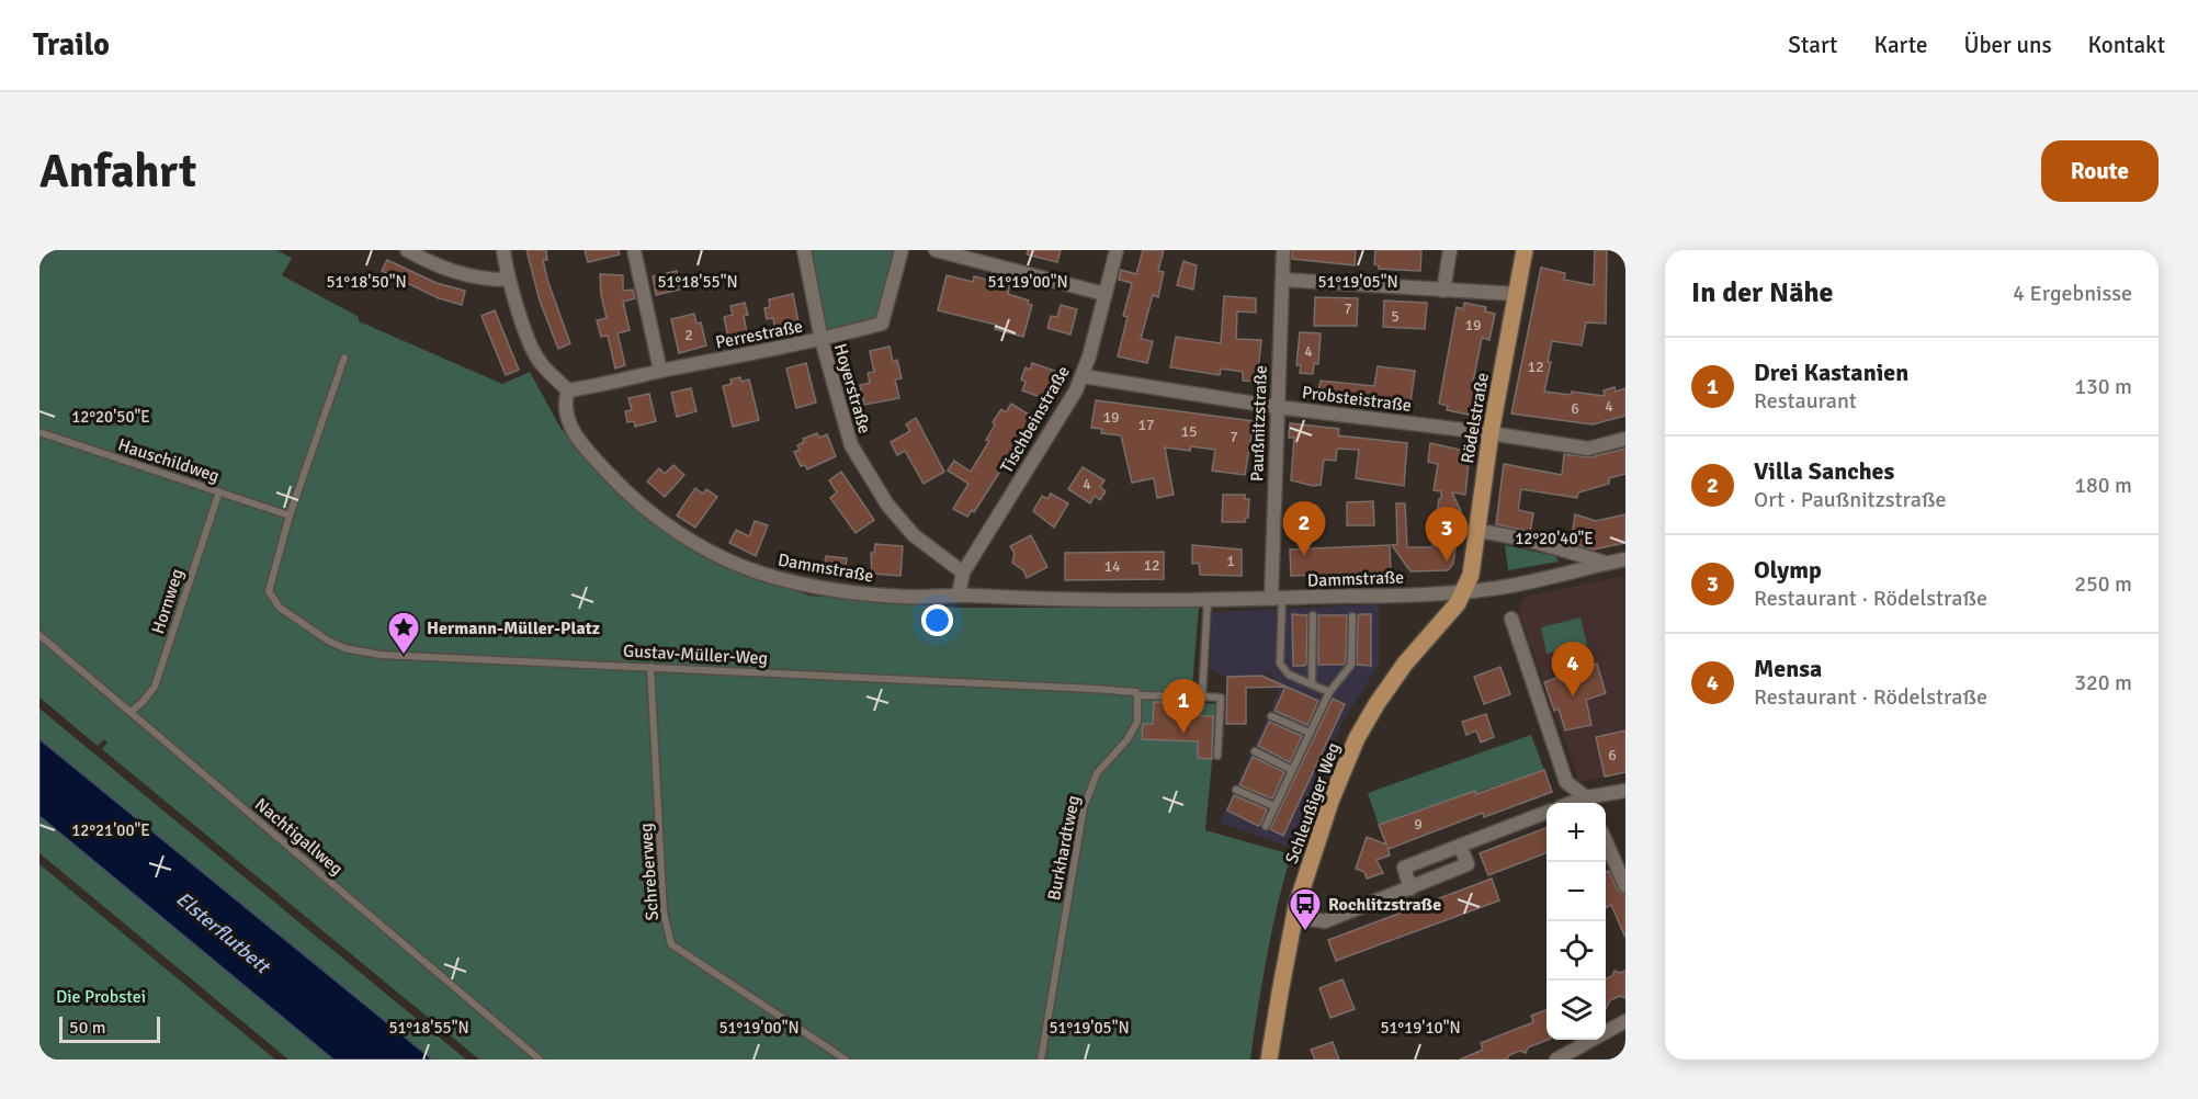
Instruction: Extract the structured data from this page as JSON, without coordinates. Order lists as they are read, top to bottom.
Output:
{
  "streets": {
    "main road": ["Rödelstraße", "Schleußiger Weg"],
    "street": [
      "Perrestraße",
      "Hoyerstraße",
      "Probsteistraße",
      "Tischbeinstraße",
      "Paußnitzstraße",
      "Dammstraße"
    ],
    "lane": [
      "Hauschildweg",
      "Hornweg",
      "Gustav-Müller-Weg",
      "Nachtigallweg",
      "Burkhardtweg",
      "Schreberweg"
    ]
  },
  "crossings": [
    ["Perrestraße", "Hoyerstraße"],
    ["Perrestraße", "Dammstraße"],
    ["Hoyerstraße", "Tischbeinstraße"],
    ["Probsteistraße", "Rödelstraße"],
    ["Probsteistraße", "Tischbeinstraße"],
    ["Probsteistraße", "Paußnitzstraße"],
    ["Rödelstraße", "Dammstraße"],
    ["Rödelstraße", "Schleußiger Weg"],
    ["Tischbeinstraße", "Dammstraße"],
    ["Paußnitzstraße", "Dammstraße"],
    ["Hauschildweg", "Hornweg"],
    ["Hauschildweg", "Gustav-Müller-Weg"],
    ["Dammstraße", "Schleußiger Weg"],
    ["Hornweg", "Nachtigallweg"],
    ["Gustav-Müller-Weg", "Burkhardtweg"],
    ["Gustav-Müller-Weg", "Schreberweg"]
  ],
  "water": ["Elsterflutbett"],
  "parks": ["Die Probstei"],
  "places": {
    "place": ["Hermann-Müller-Platz"],
    "bus stop": ["Rochlitzstraße"]
  },
  "house_numbers": [
    "7",
    "5",
    "19",
    "2",
    "4",
    "12",
    "4",
    "6",
    "19",
    "17",
    "15",
    "7",
    "4",
    "1",
    "12",
    "14",
    "6",
    "9"
  ],
  "scale_bar": "50 m",
  "page": {
    "header": "Trailo",
    "nav": [
      "Start",
      "Karte",
      "Über uns",
      "Kontakt"
    ],
    "buttons": "Route",
    "title": "Anfahrt",
    "heading": ["In der Nähe", "4 Ergebnisse"],
    "list": [
      {
        "mark": "1",
        "name": "Drei Kastanien",
        "note": "Restaurant",
        "value": "130 m"
      },
      {
        "mark": "2",
        "name": "Villa Sanches",
        "note": "Ort · Paußnitzstraße",
        "value": "180 m"
      },
      {
        "mark": "3",
        "name": "Olymp",
        "note": "Restaurant · Rödelstraße",
        "value": "250 m"
      },
      {
        "mark": "4",
        "name": "Mensa",
        "note": "Restaurant · Rödelstraße",
        "value": "320 m"
      }
    ],
    "pins": [
      "2",
      "3",
      "4",
      "1"
    ],
    "map_buttons": ["+", "−"],
    "scale": "50 m"
  },
  "coordinates": [
    "51°18'50\"N",
    "51°18'55\"N",
    "51°19'00\"N",
    "51°19'05\"N",
    "12°20'50\"E",
    "12°20'40\"E",
    "12°21'00\"E",
    "51°19'10\"N"
  ]
}
